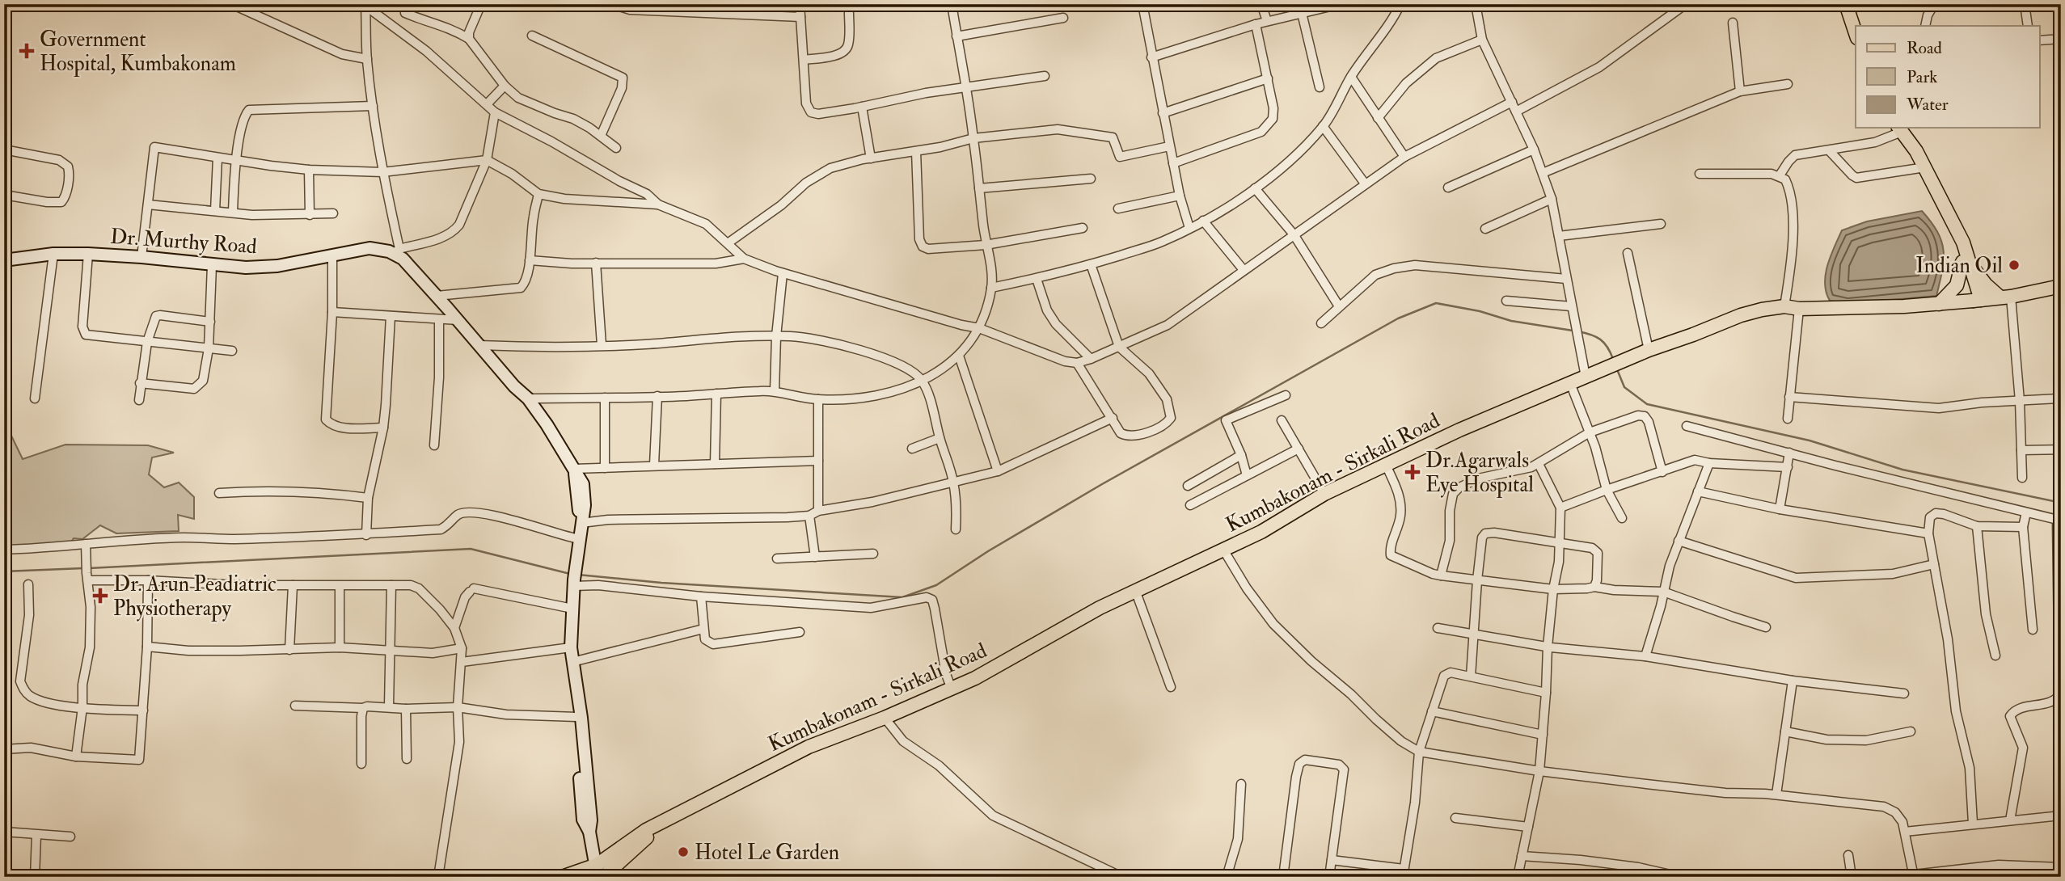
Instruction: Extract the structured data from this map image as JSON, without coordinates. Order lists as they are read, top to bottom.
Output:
{
  "streets": {
    "main road": ["Dr. Murthy Road", "Kumbakonam - Sirkali Road"]
  },
  "places": {
    "health": ["Government Hospital, Kumbakonam", "Dr.Agarwals Eye Hospital", "Dr. Arun Peadiatric Physiotherapy"],
    "other": ["Indian Oil", "Hotel Le Garden"]
  },
  "legend": ["Road", "Park", "Water"]
}
